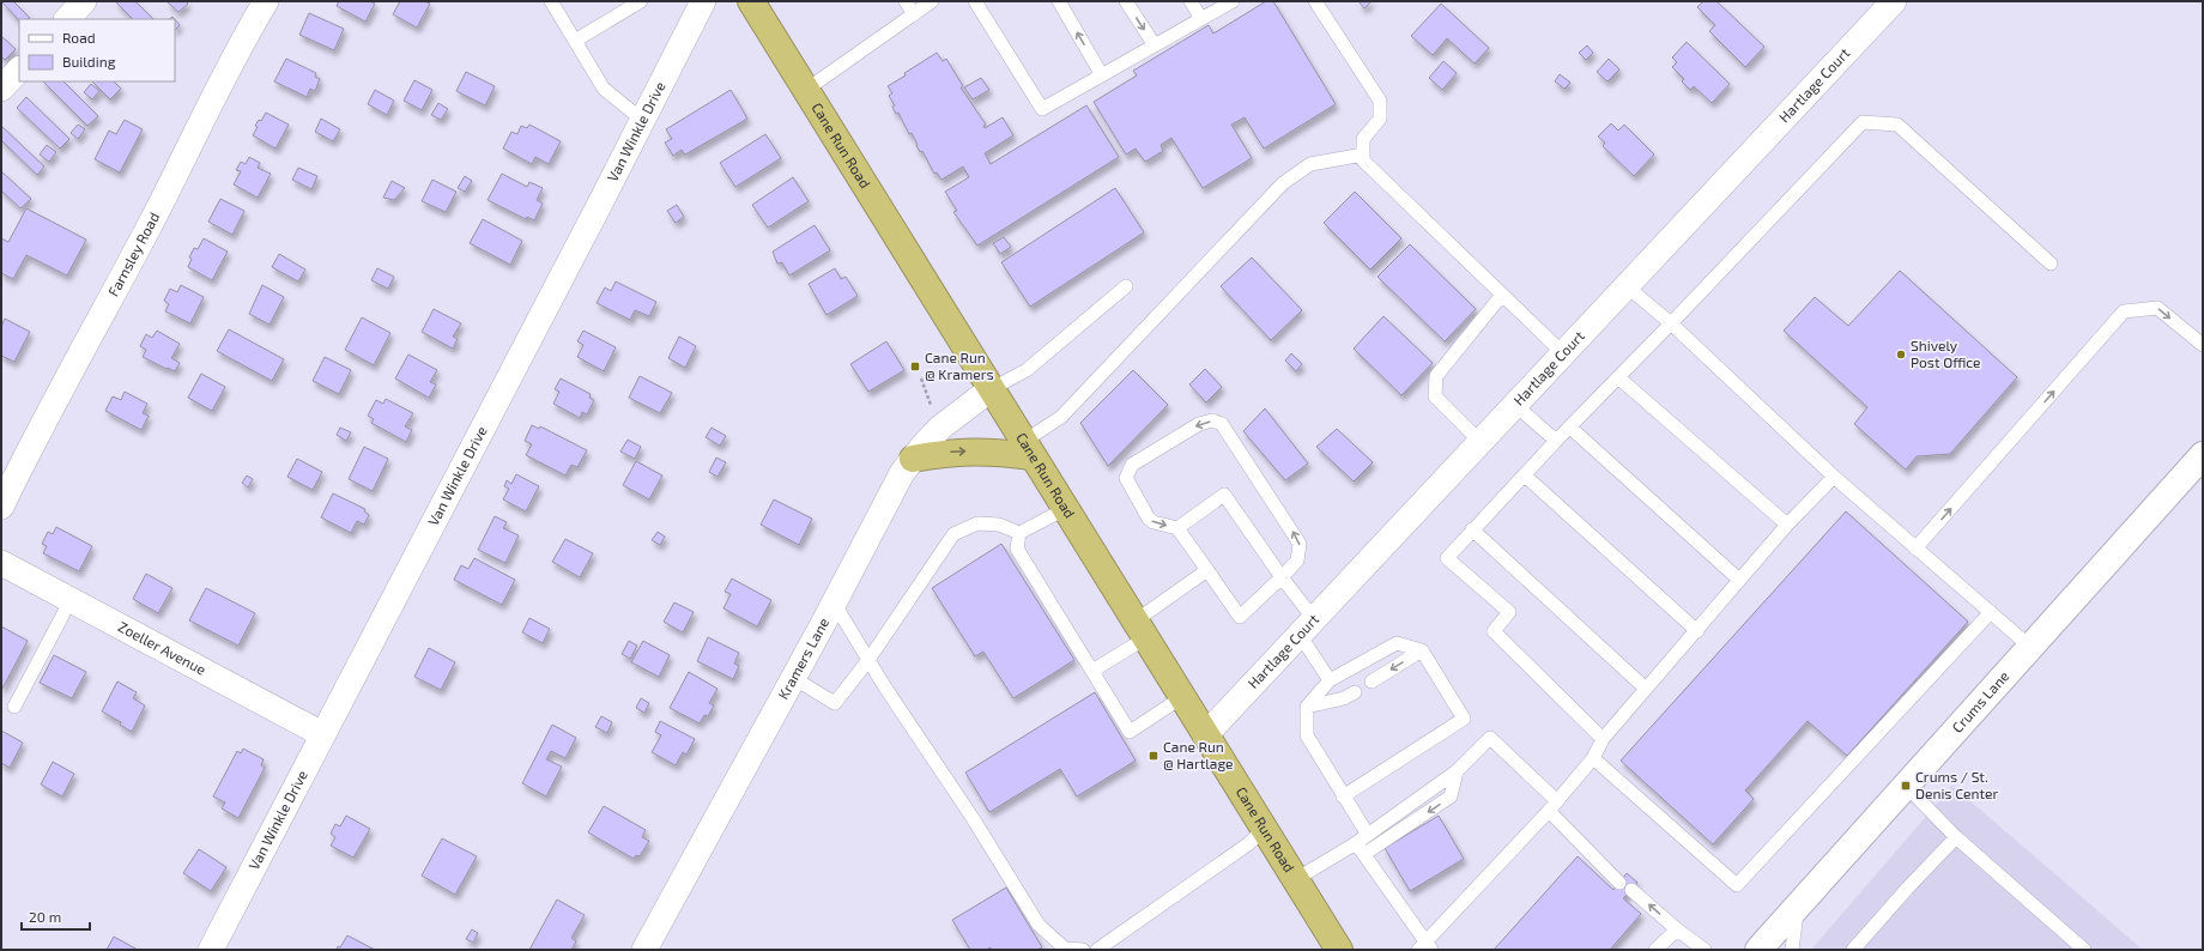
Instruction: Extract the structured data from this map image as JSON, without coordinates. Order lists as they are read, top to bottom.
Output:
{
  "streets": {
    "highway": ["Cane Run Road"],
    "main road": ["Crums Lane"],
    "street": [
      "Hartlage Court",
      "Van Winkle Drive",
      "Farnsley Road",
      "Zoeller Avenue",
      "Kramers Lane"
    ]
  },
  "crossings": [
    ["Hartlage Court", "Cane Run Road"],
    ["Van Winkle Drive", "Zoeller Avenue"],
    ["Cane Run Road", "Kramers Lane"]
  ],
  "places": {
    "other": ["Shively Post Office"],
    "transit": ["Cane Run @ Kramers", "Cane Run @ Hartlage", "Crums / St. Denis Center"]
  },
  "legend": ["Road", "Building"],
  "scale_bar": "20 m"
}
